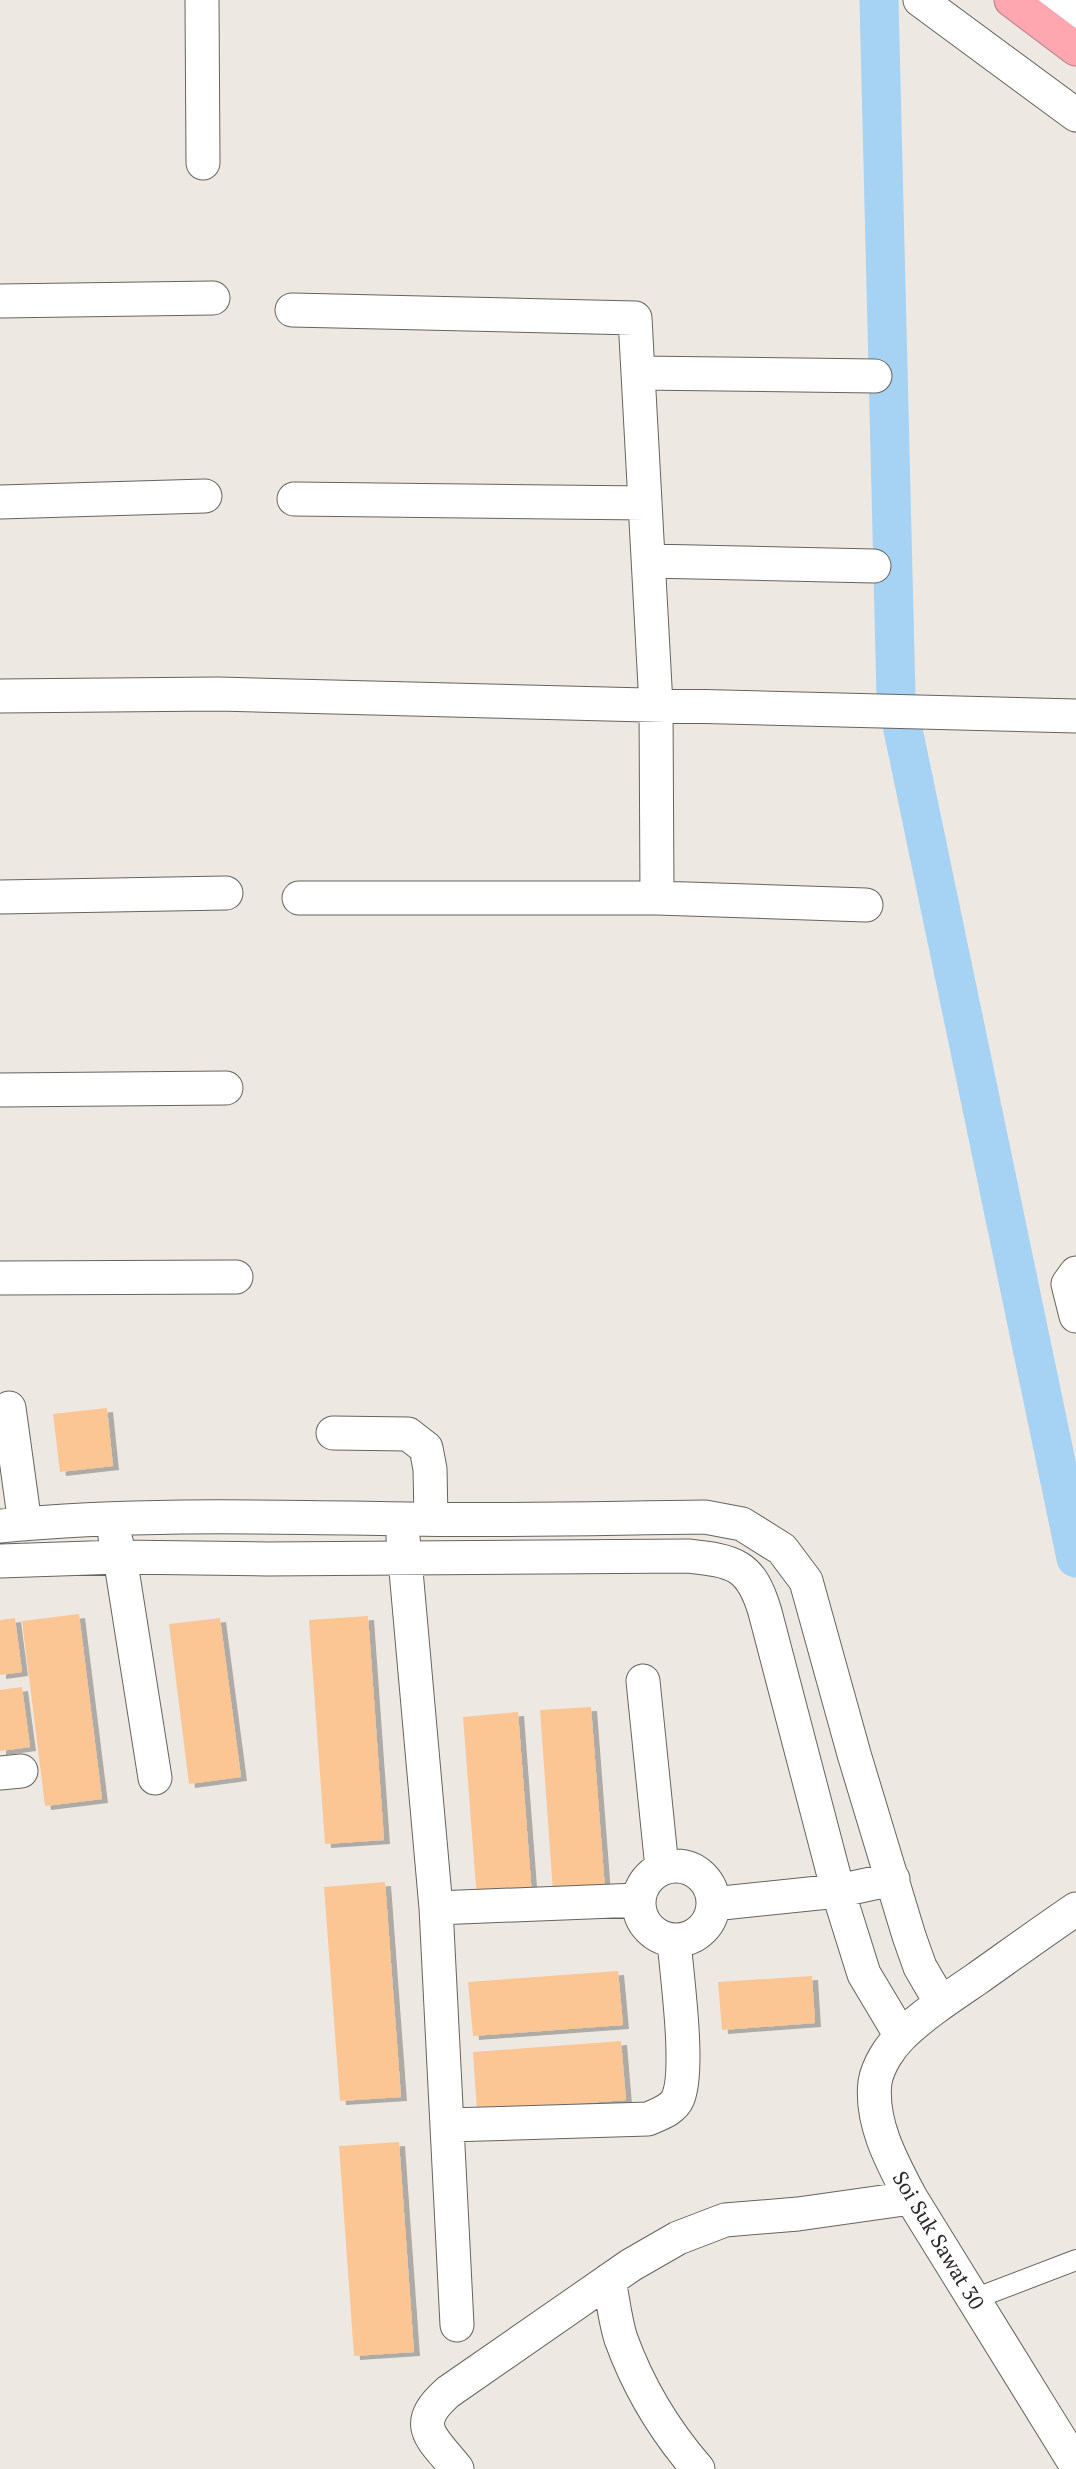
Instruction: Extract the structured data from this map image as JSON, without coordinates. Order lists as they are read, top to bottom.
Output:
{
  "streets": {
    "street": ["Soi Suk Sawat 30"]
  }
}
